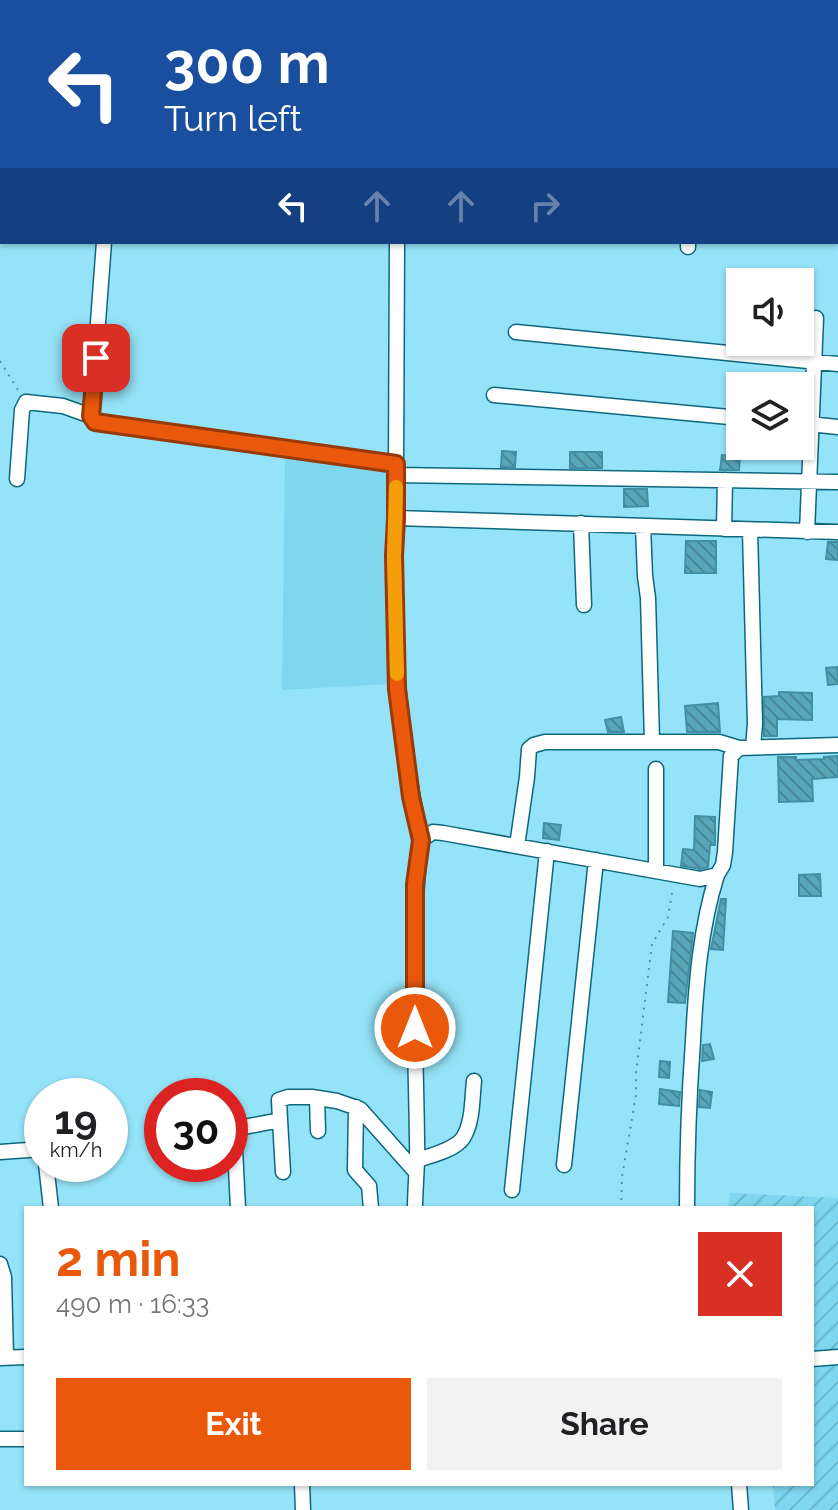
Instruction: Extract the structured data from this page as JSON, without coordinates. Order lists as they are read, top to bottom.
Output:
{
  "page": {
    "turn": ["300 m", "Turn left"],
    "speed": "19 km/h",
    "limit": "30",
    "heading": ["2 min", "490 m · 16:33"],
    "buttons": ["Exit", "Share"]
  }
}
